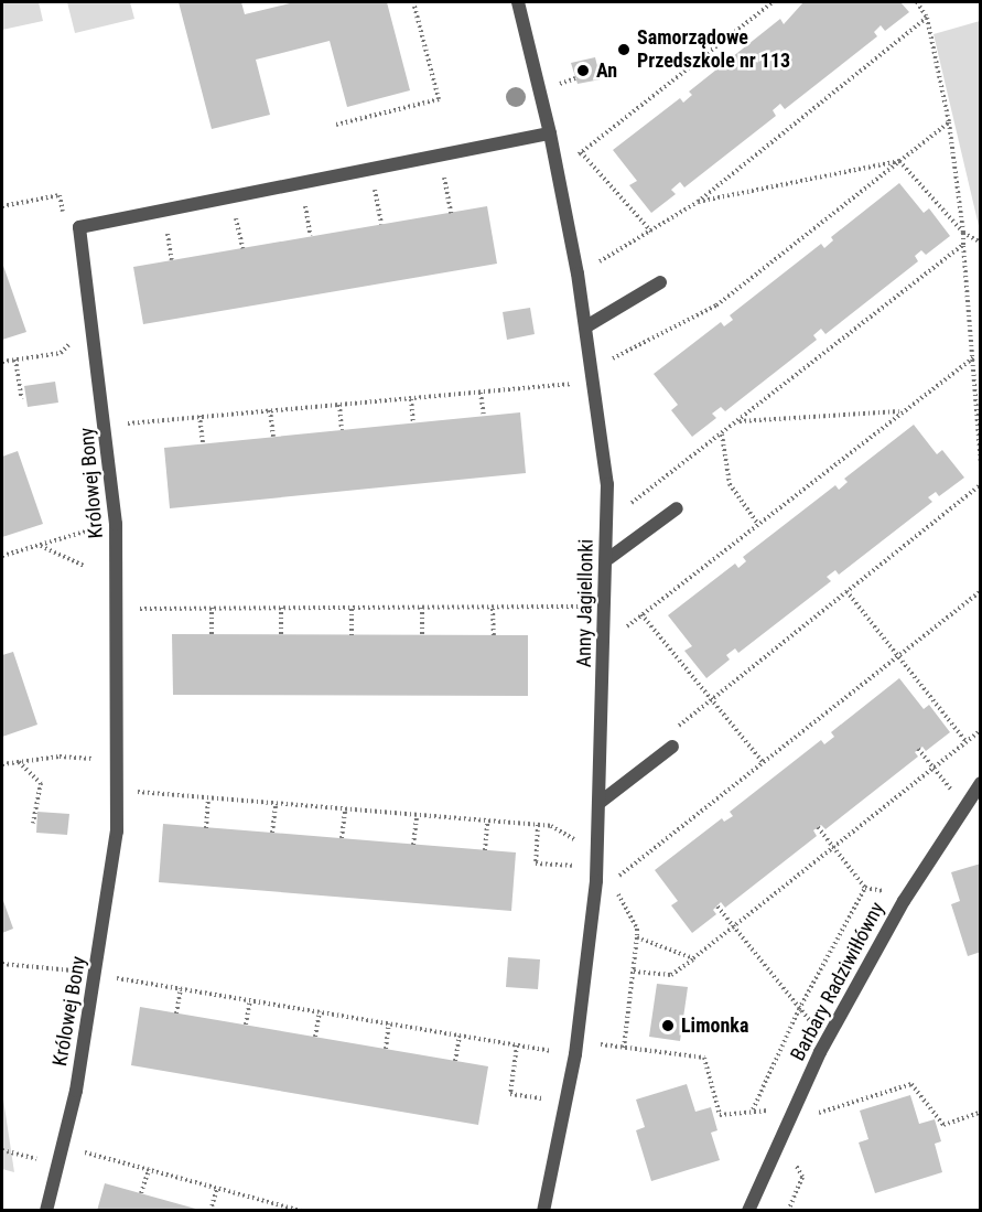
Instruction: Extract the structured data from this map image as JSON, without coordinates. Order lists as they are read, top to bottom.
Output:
{
  "streets": {
    "street": ["Królowej Bony", "Anny Jagiellonki", "Barbary Radziwiłłówny"]
  },
  "places": ["Samorządowe Przedszkole nr 113", "An", "Limonka"]
}
